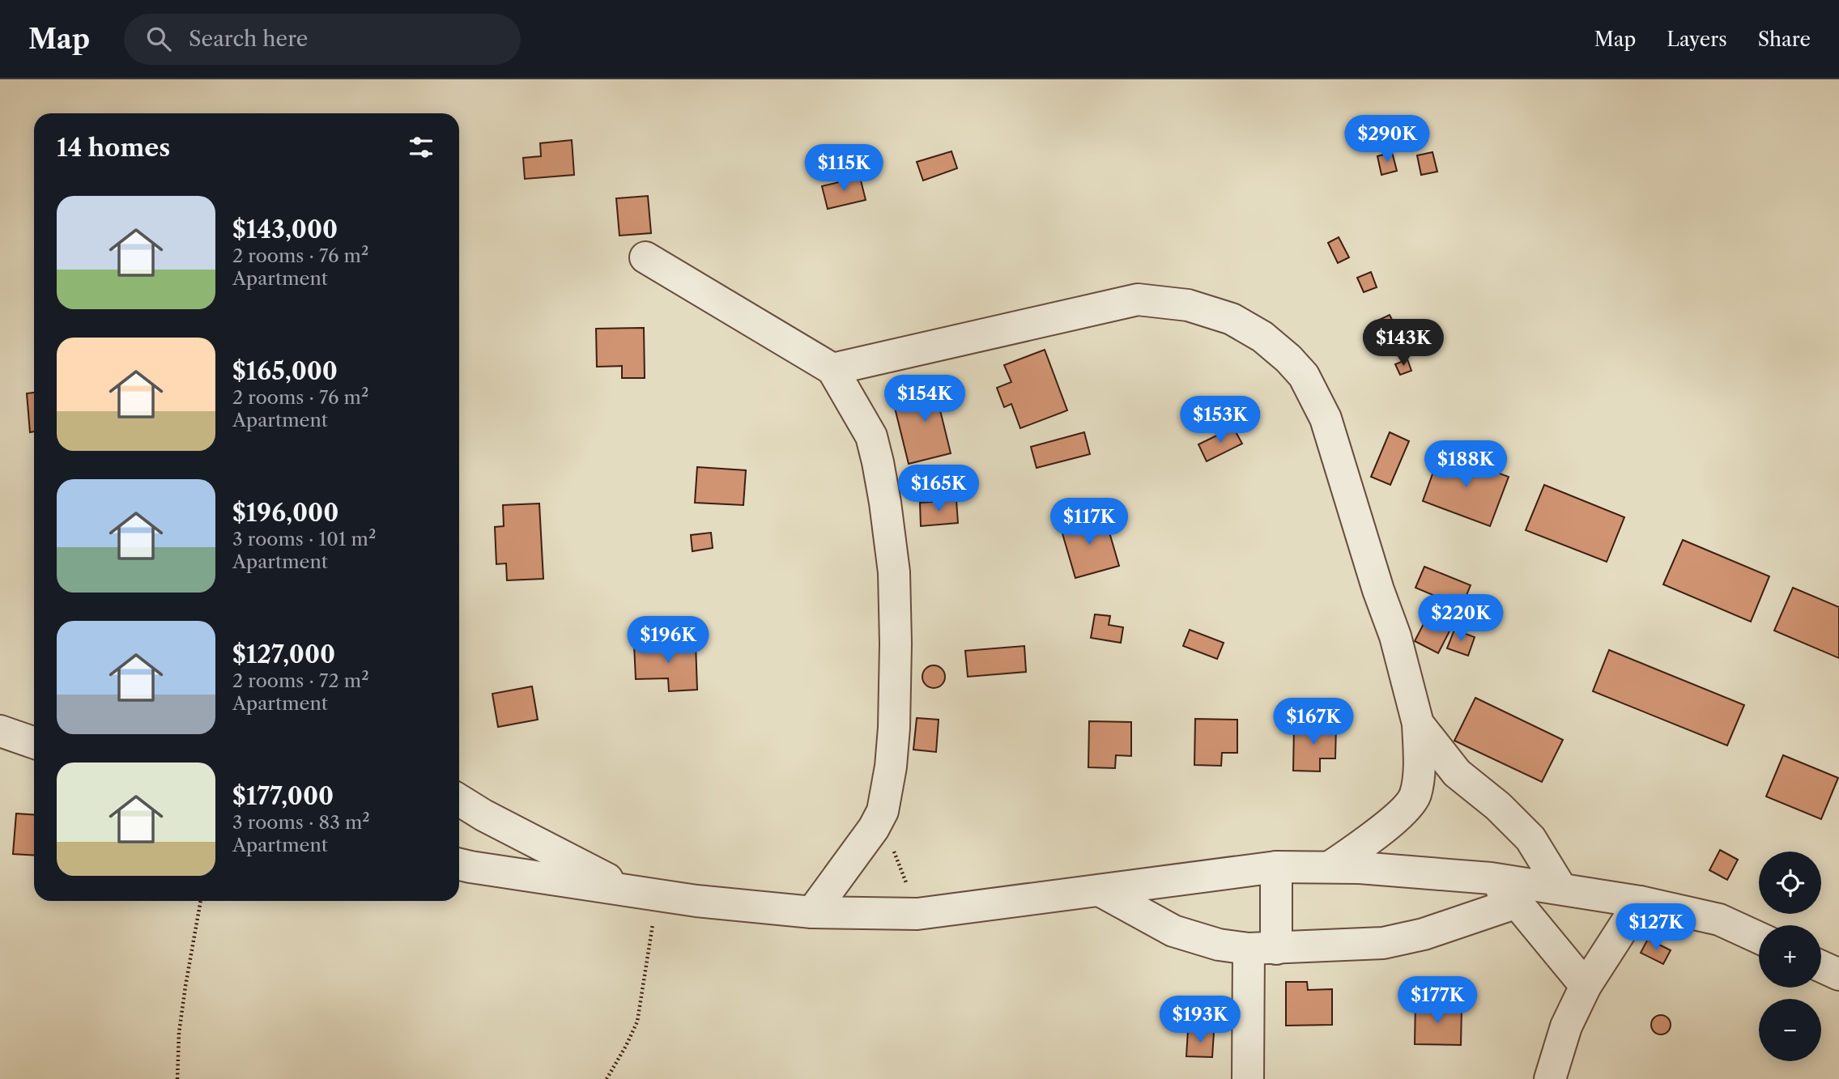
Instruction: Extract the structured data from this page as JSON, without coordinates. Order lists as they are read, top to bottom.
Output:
{
  "page": {
    "header": "Map",
    "search": "Search here",
    "nav": ["Map", "Layers", "Share"],
    "heading": "14 homes",
    "price": [
      "$290K",
      "$115K",
      "$143K",
      "$154K",
      "$153K",
      "$188K",
      "$165K",
      "$117K",
      "$220K",
      "$196K",
      "$167K",
      "$127K",
      "$177K",
      "$193K"
    ],
    "list": [
      {
        "name": "$143,000",
        "note": "2 rooms · 76 m² · Apartment"
      },
      {
        "name": "$165,000",
        "note": "2 rooms · 76 m² · Apartment"
      },
      {
        "name": "$196,000",
        "note": "3 rooms · 101 m² · Apartment"
      },
      {
        "name": "$127,000",
        "note": "2 rooms · 72 m² · Apartment"
      },
      {
        "name": "$177,000",
        "note": "3 rooms · 83 m² · Apartment"
      }
    ],
    "map_buttons": ["+", "−"]
  }
}
